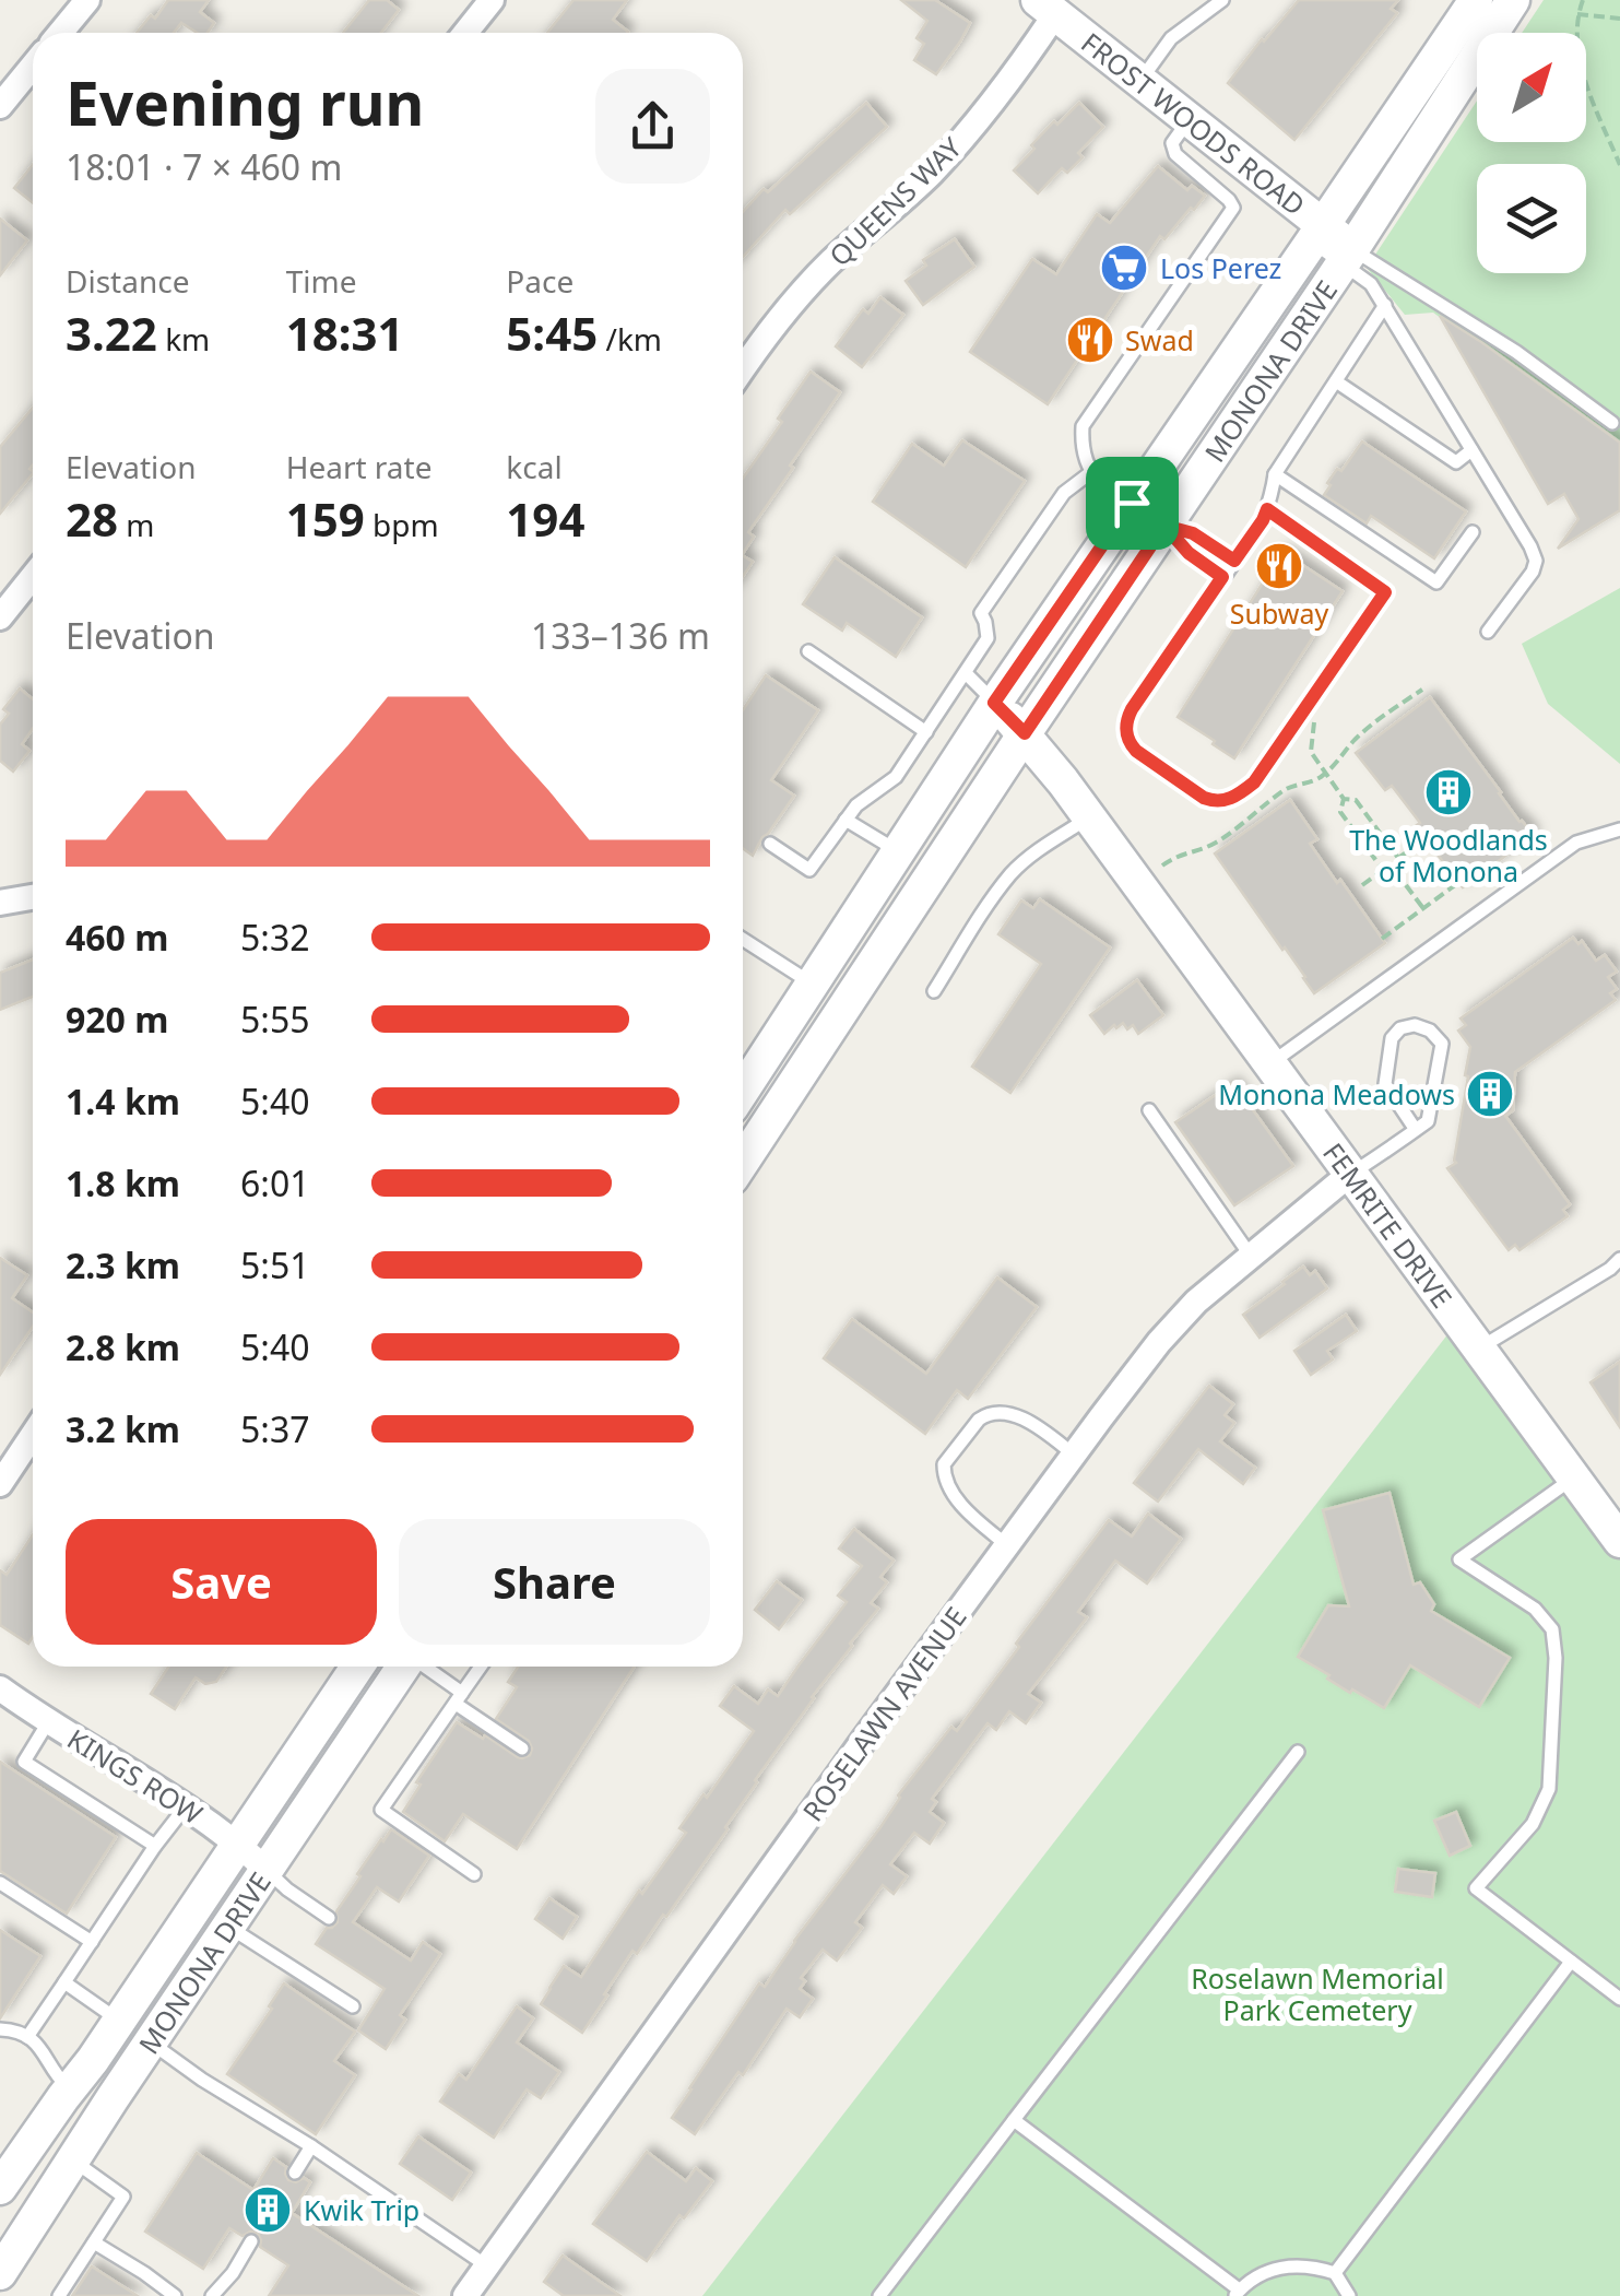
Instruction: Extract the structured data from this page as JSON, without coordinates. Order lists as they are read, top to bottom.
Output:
{
  "streets": {
    "street": [
      "FROST WOODS ROAD",
      "QUEENS WAY",
      "MONONA DRIVE",
      "FEMRITE DRIVE",
      "ROSELAWN AVENUE",
      "KINGS ROW"
    ]
  },
  "crossings": [
    ["FROST WOODS ROAD", "QUEENS WAY"],
    ["FROST WOODS ROAD", "MONONA DRIVE"],
    ["MONONA DRIVE", "FEMRITE DRIVE"],
    ["MONONA DRIVE", "KINGS ROW"],
    ["FEMRITE DRIVE", "ROSELAWN AVENUE"]
  ],
  "parks": ["Roselawn Memorial Park Cemetery"],
  "places": {
    "supermarket": ["Los Perez"],
    "restaurant": ["Swad", "Subway"],
    "building": ["The Woodlands of Monona", "Monona Meadows", "Kwik Trip"]
  },
  "north": "top right",
  "page": {
    "heading": ["Evening run", "18:01 · 7 × 460 m"],
    "stats": [
      ["Distance", "3.22 km"],
      ["Time", "18:31"],
      ["Pace", "5:45 /km"],
      ["Elevation", "28 m"],
      ["Heart rate", "159 bpm"],
      ["kcal", "194"]
    ],
    "chart": ["Elevation", "133–136 m"],
    "list": [
      {
        "name": "460 m",
        "note": "5:32"
      },
      {
        "name": "920 m",
        "note": "5:55"
      },
      {
        "name": "1.4 km",
        "note": "5:40"
      },
      {
        "name": "1.8 km",
        "note": "6:01"
      },
      {
        "name": "2.3 km",
        "note": "5:51"
      },
      {
        "name": "2.8 km",
        "note": "5:40"
      },
      {
        "name": "3.2 km",
        "note": "5:37"
      }
    ],
    "buttons": ["Save", "Share"]
  }
}
